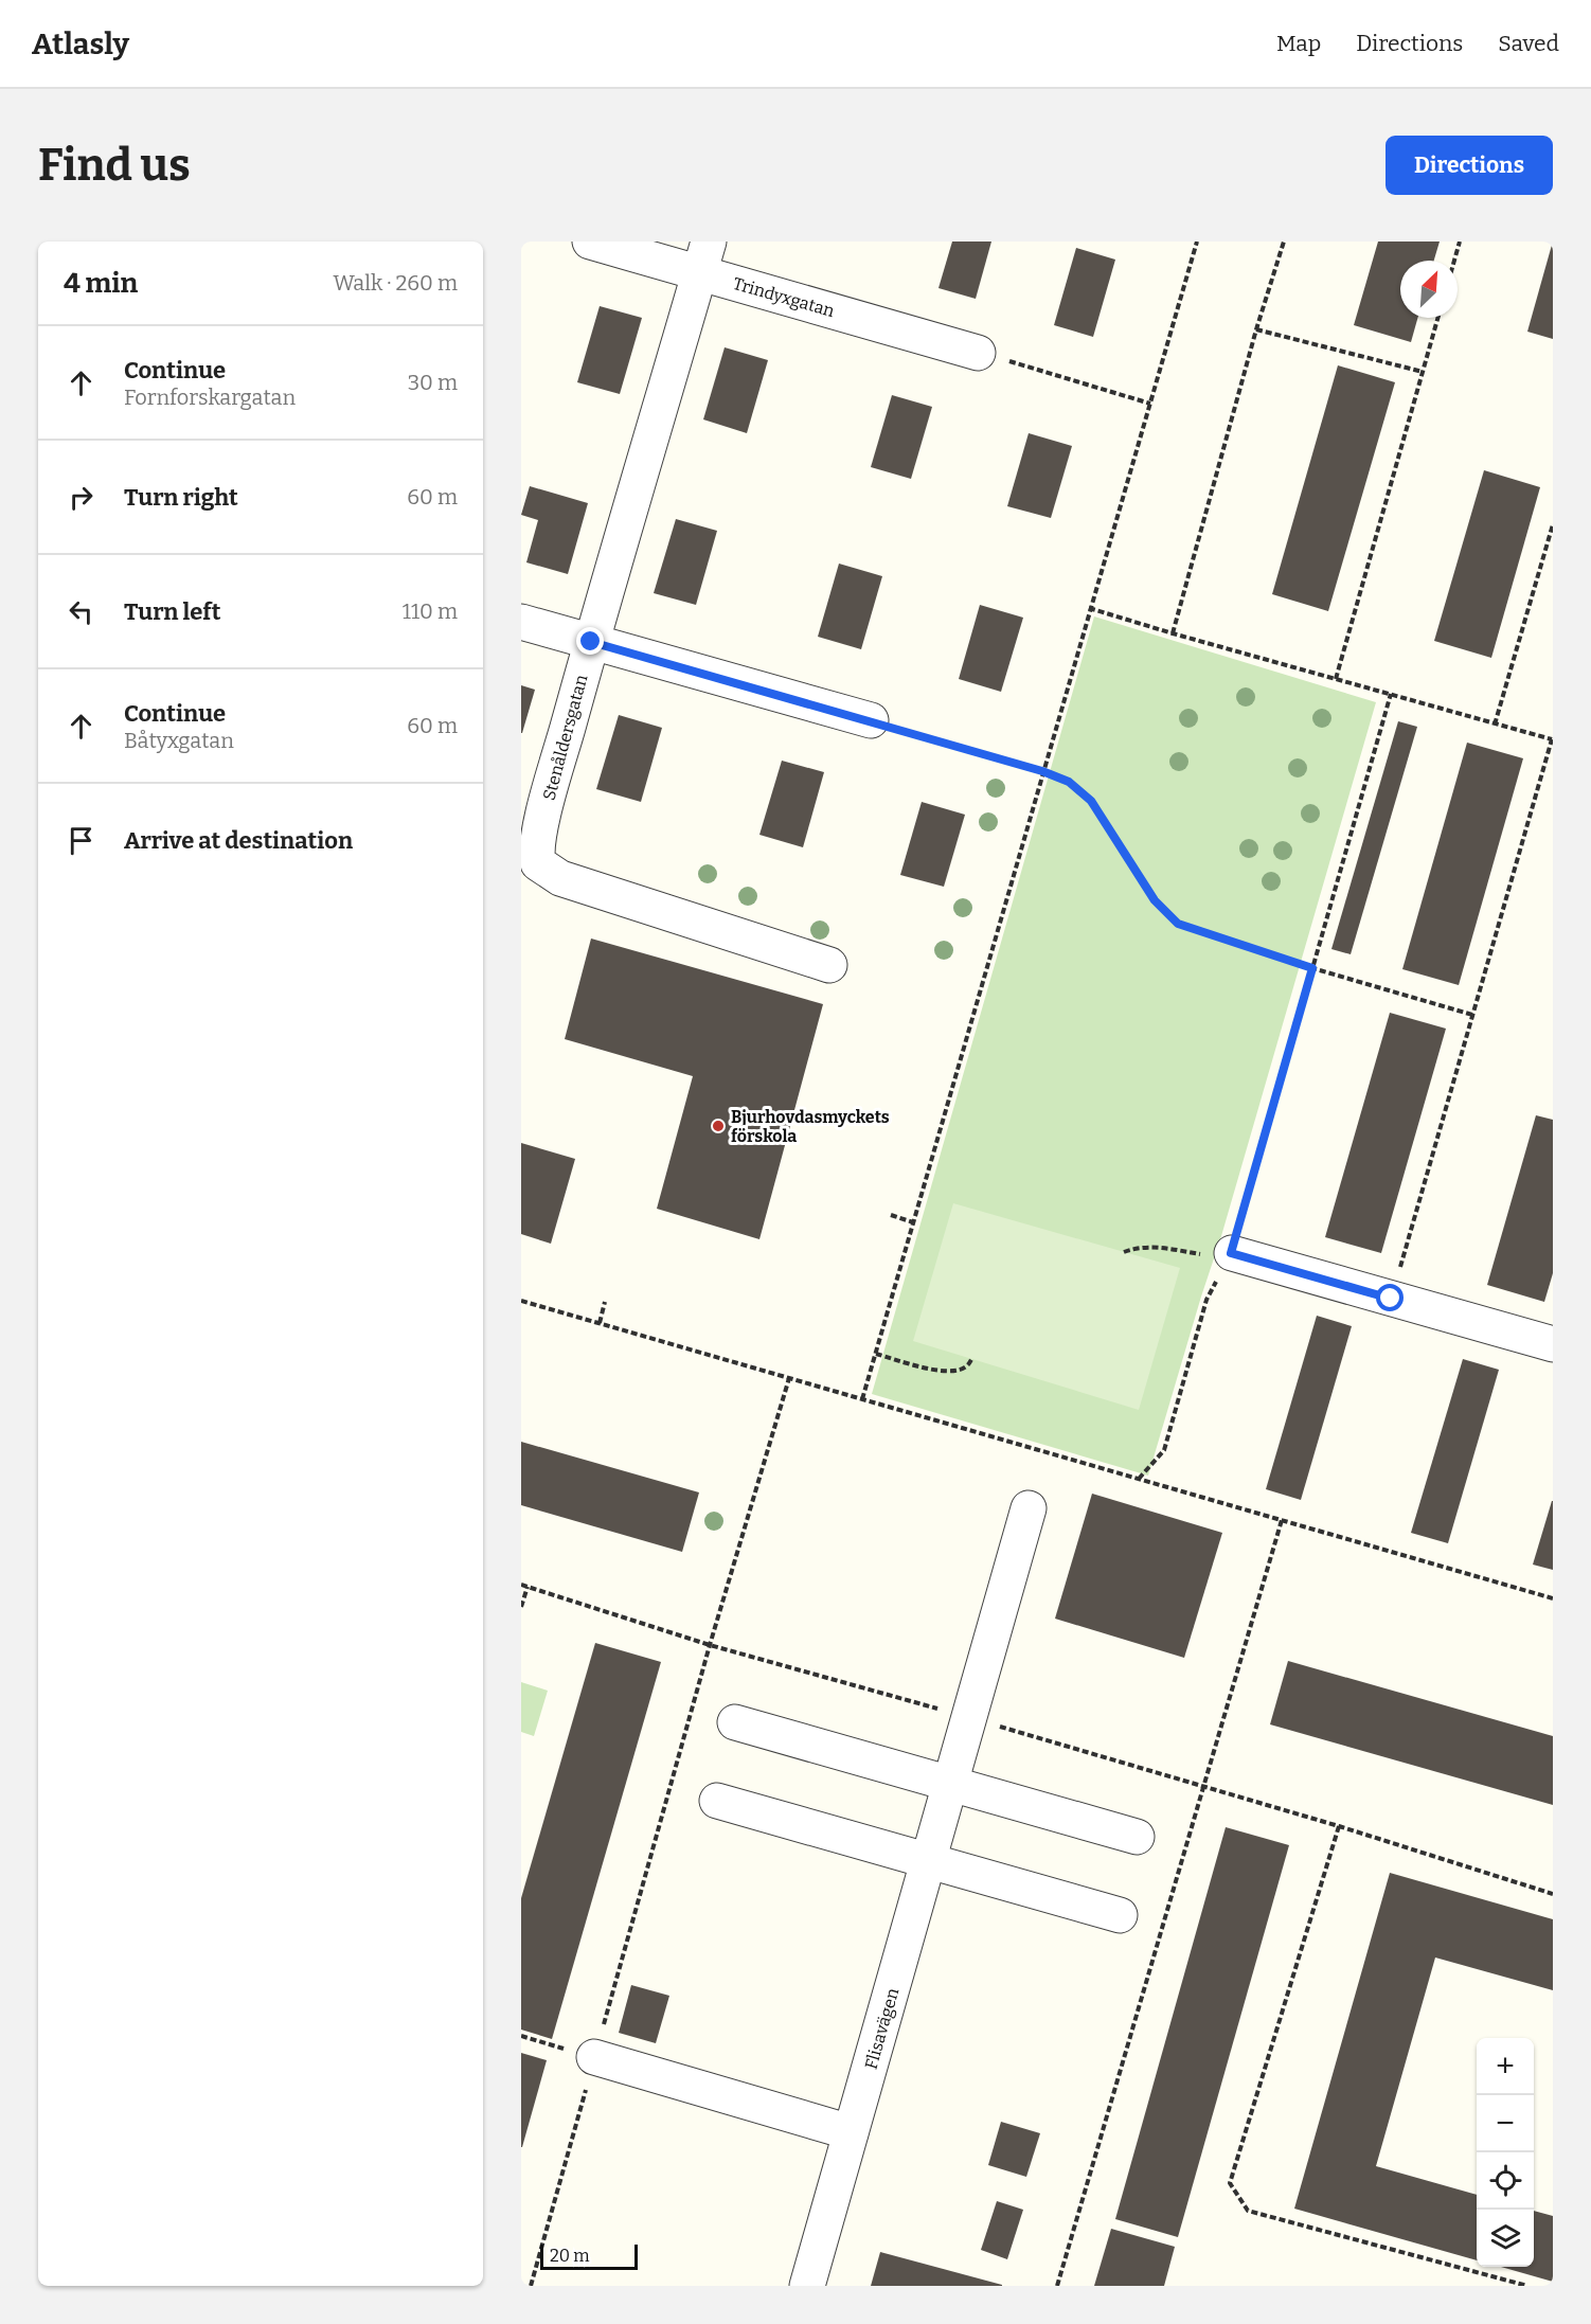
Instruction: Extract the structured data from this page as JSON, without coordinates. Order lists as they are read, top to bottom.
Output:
{
  "streets": {
    "street": ["Trindyxgatan", "Stenåldersgatan", "Flisavägen"]
  },
  "crossings": [
    ["Trindyxgatan", "Stenåldersgatan"]
  ],
  "places": ["Bjurhovdasmyckets förskola"],
  "scale_bar": "20 m",
  "north": "top right",
  "page": {
    "header": "Atlasly",
    "nav": ["Map", "Directions", "Saved"],
    "buttons": "Directions",
    "title": "Find us",
    "heading": ["4 min", "Walk · 260 m"],
    "list": [
      ["Continue", "Fornforskargatan", "30 m"],
      ["Turn right", "60 m"],
      ["Turn left", "110 m"],
      ["Continue", "Båtyxgatan", "60 m"],
      "Arrive at destination"
    ],
    "map_buttons": ["+", "−"],
    "scale": "20 m"
  }
}
